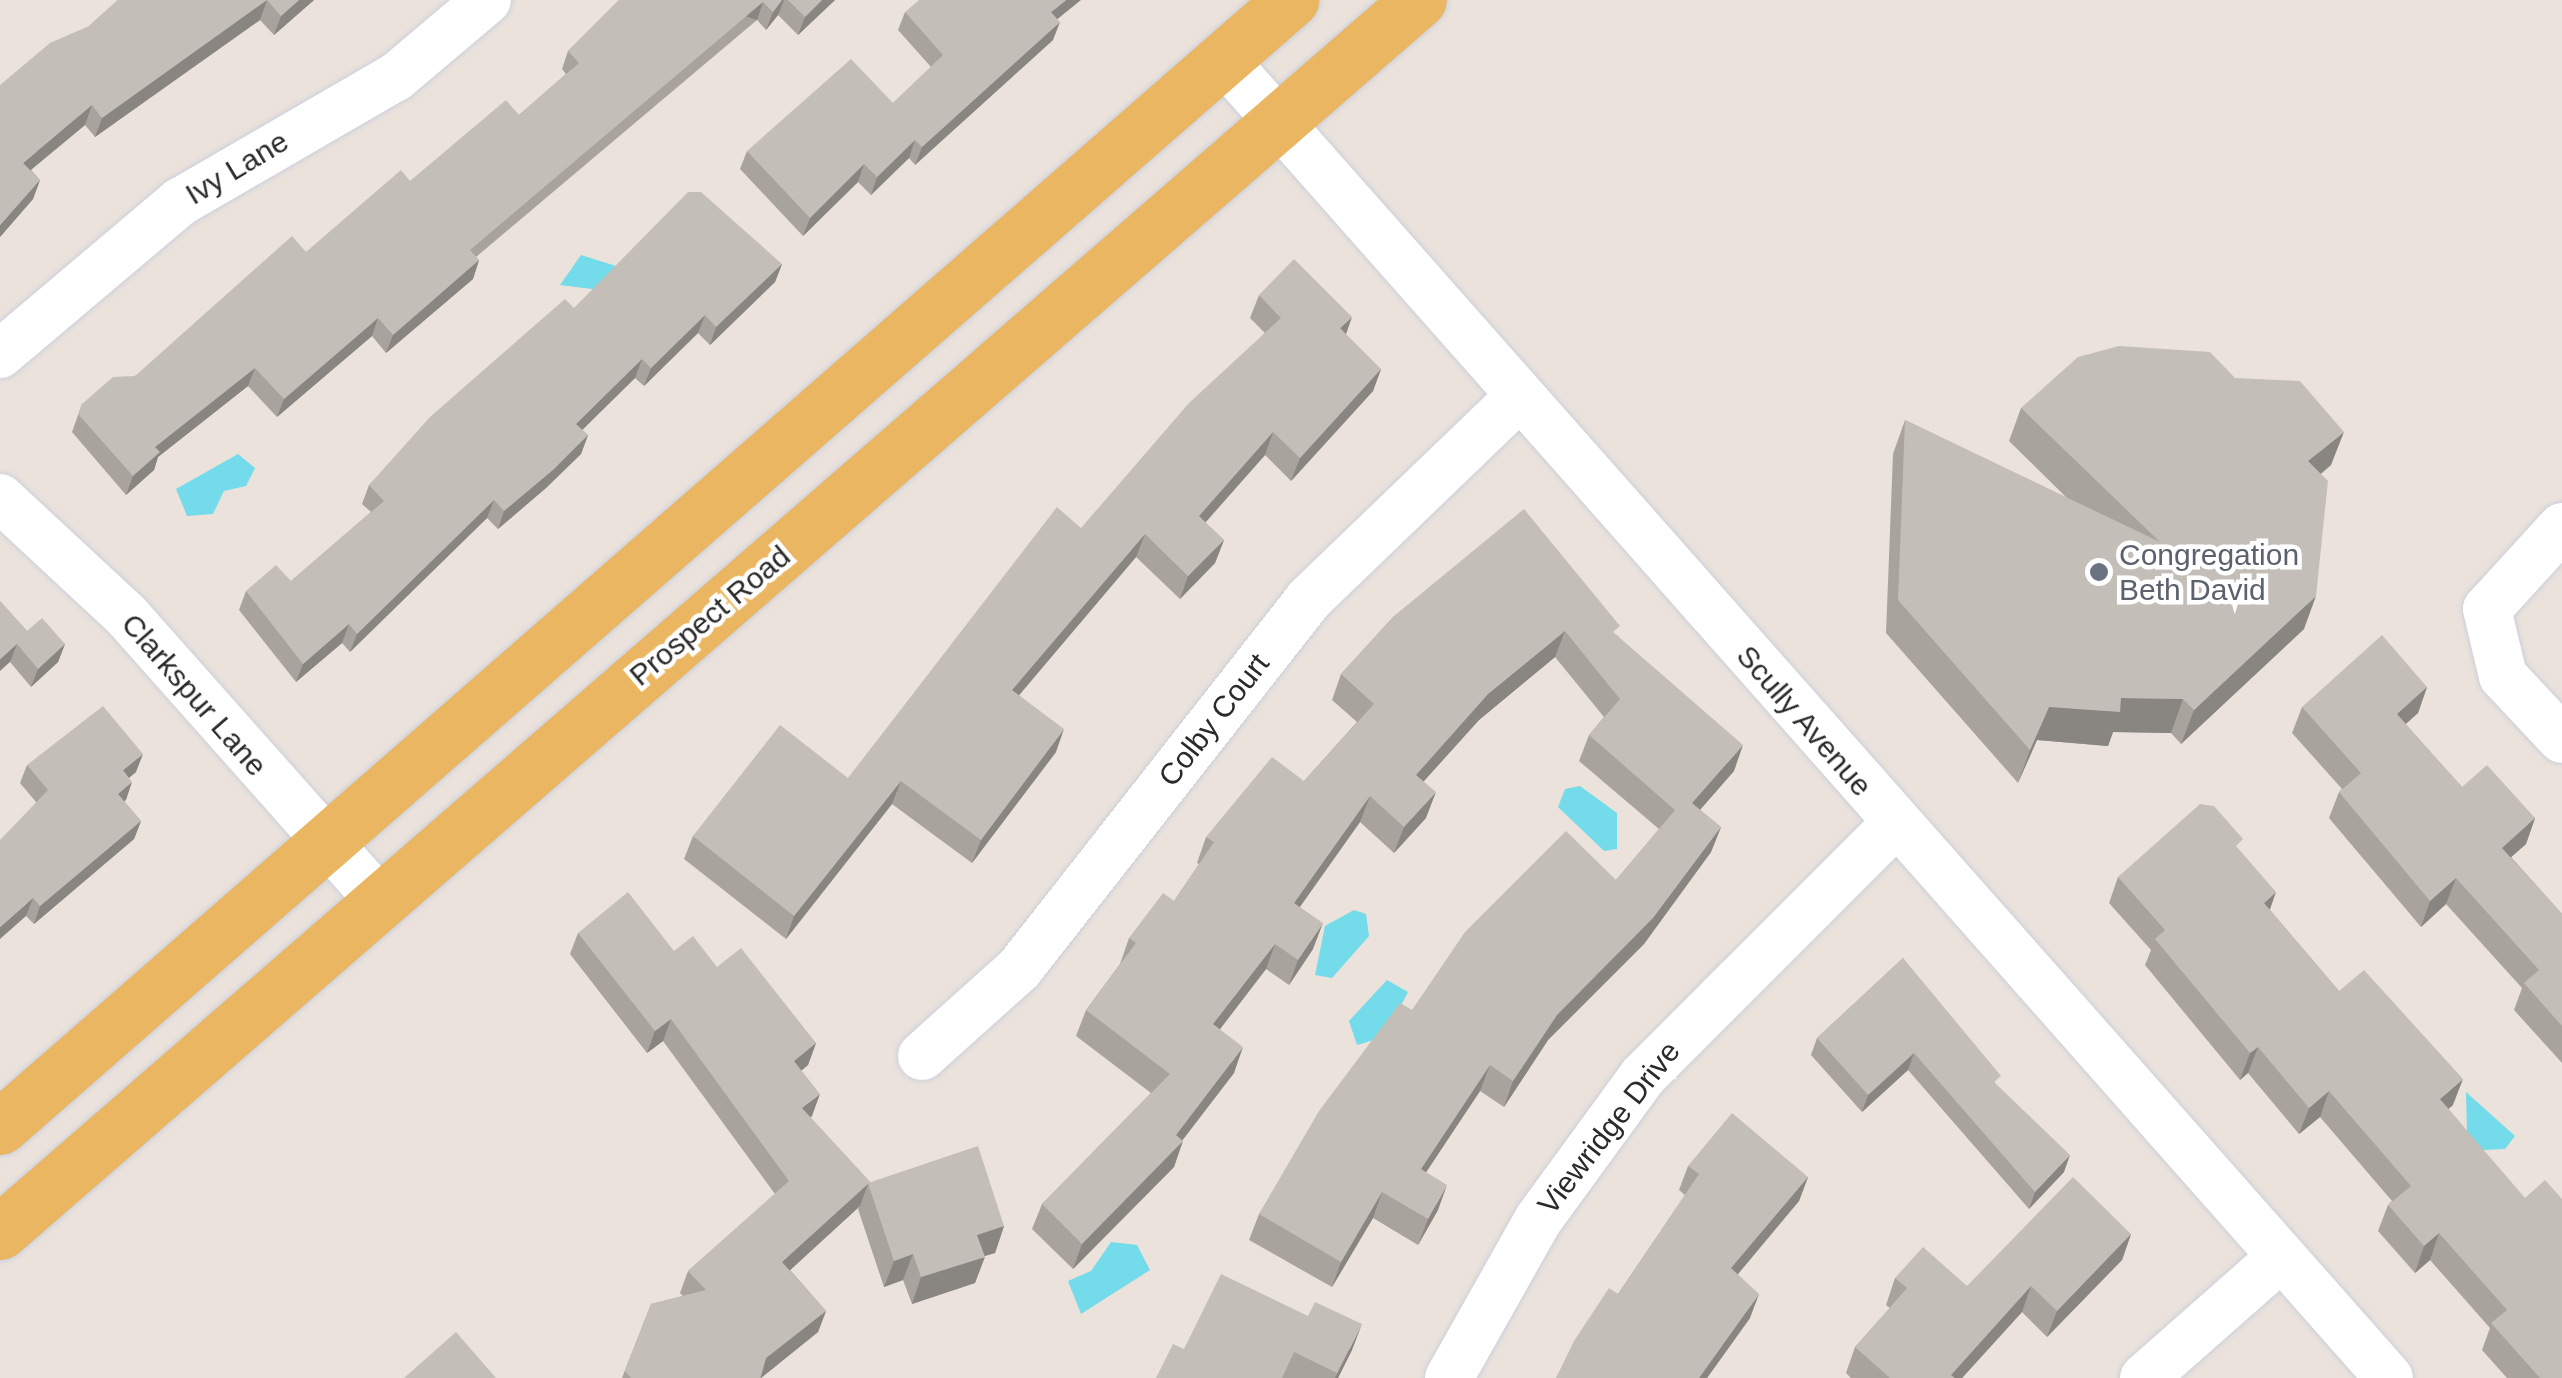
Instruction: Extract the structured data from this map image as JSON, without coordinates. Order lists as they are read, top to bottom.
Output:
{
  "streets": {
    "main road": ["Prospect Road"],
    "street": [
      "Ivy Lane",
      "Clarkspur Lane",
      "Colby Court",
      "Scully Avenue",
      "Viewridge Drive"
    ]
  },
  "crossings": [
    ["Prospect Road", "Clarkspur Lane"],
    ["Prospect Road", "Scully Avenue"],
    ["Colby Court", "Scully Avenue"],
    ["Scully Avenue", "Viewridge Drive"]
  ],
  "places": ["Congregation Beth David"]
}
